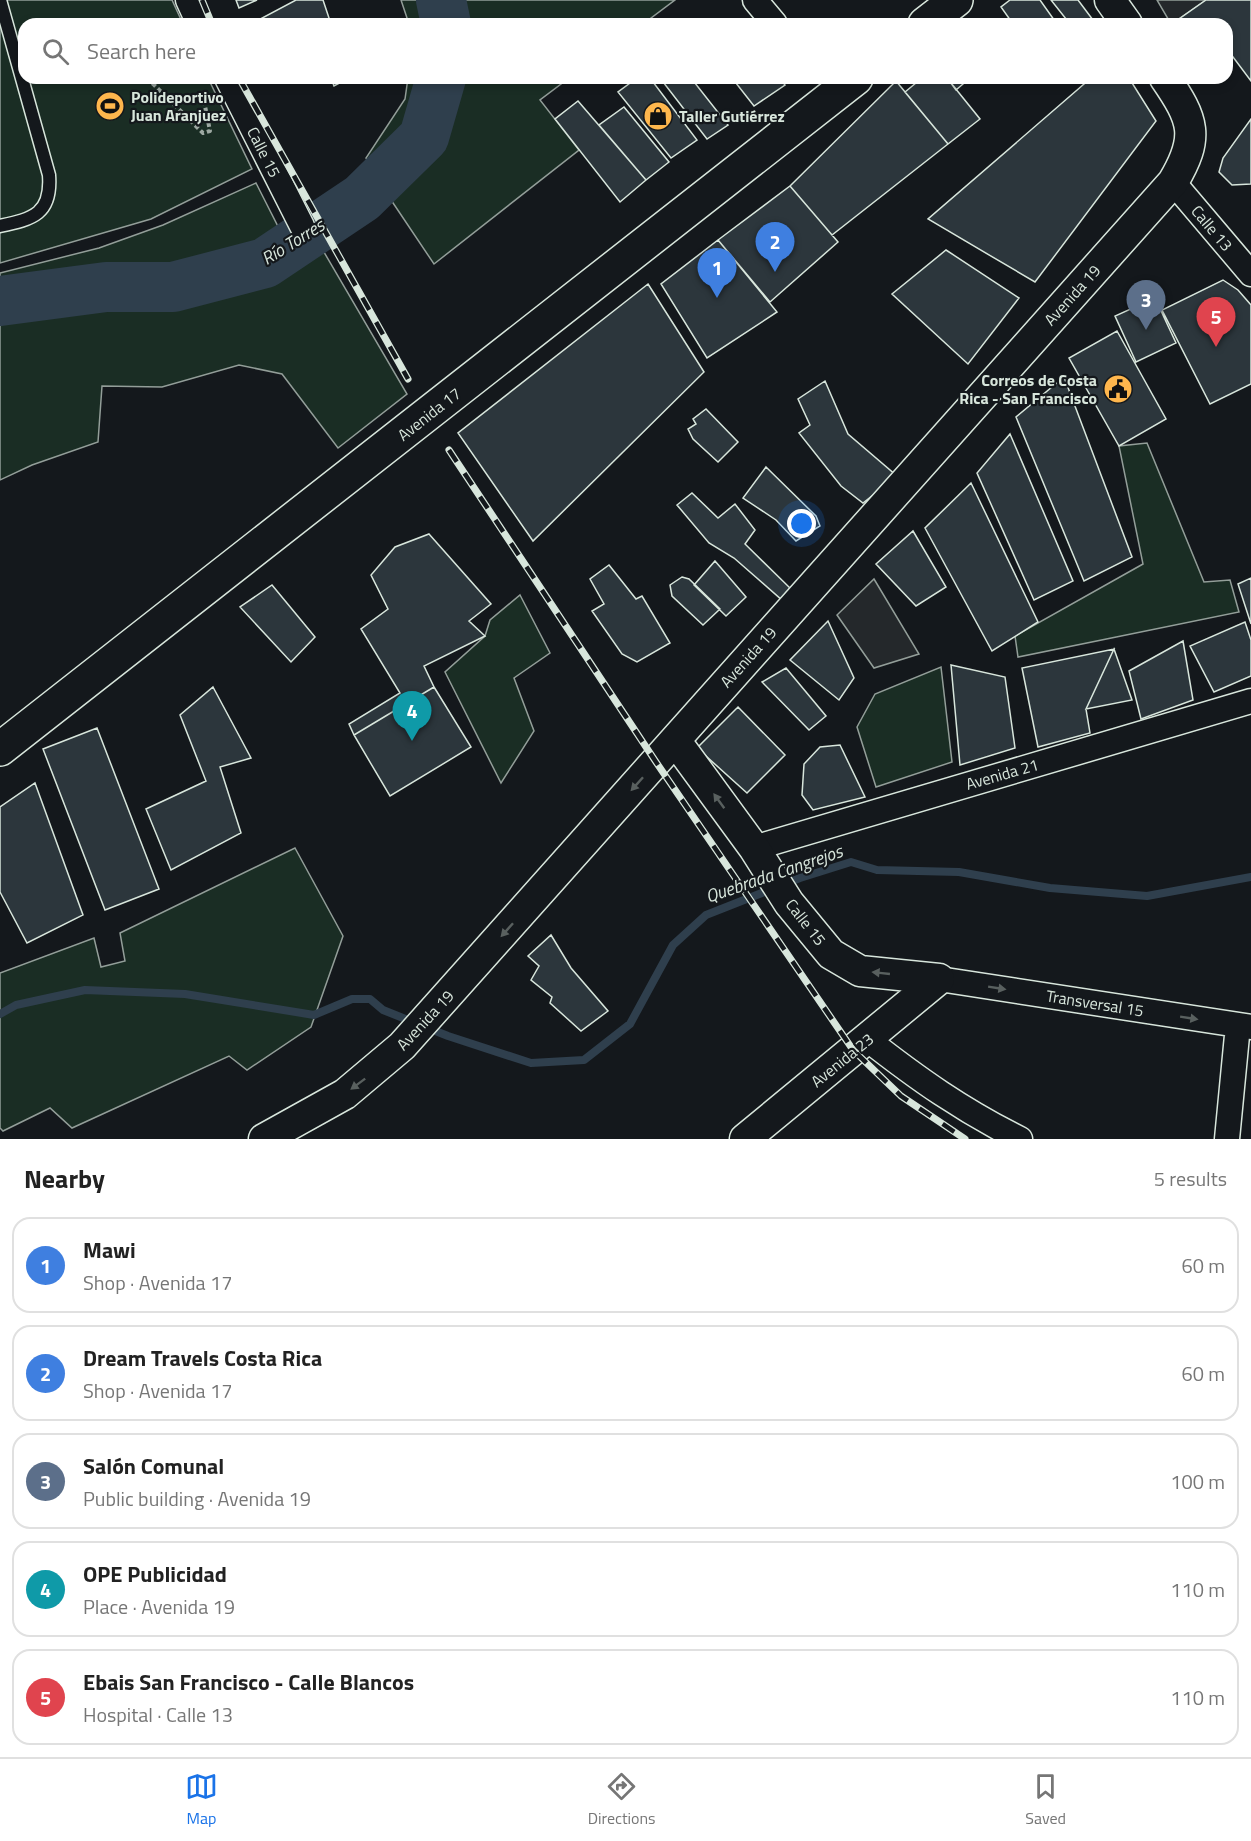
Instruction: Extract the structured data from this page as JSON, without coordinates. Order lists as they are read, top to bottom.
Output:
{
  "streets": {
    "main road": ["Avenida 17"],
    "street": [
      "Calle 15",
      "Calle 13",
      "Avenida 19",
      "Avenida 21",
      "Transversal 15",
      "Avenida 23"
    ]
  },
  "crossings": [
    ["Calle 15", "Avenida 19"],
    ["Calle 15", "Avenida 21"],
    ["Calle 15", "Transversal 15"],
    ["Calle 15", "Avenida 23"],
    ["Calle 13", "Avenida 19"],
    ["Transversal 15", "Avenida 23"]
  ],
  "one_way": ["Calle 15", "Avenida 19"],
  "water": ["Río Torres", "Quebrada Cangrejos"],
  "places": {
    "sports": ["Polideportivo Juan Aranjuez"],
    "shop": ["Taller Gutiérrez"],
    "public building": ["Correos de Costa Rica - San Francisco"]
  },
  "page": {
    "search": "Search here",
    "pins": [
      "2",
      "1",
      "3",
      "5",
      "4"
    ],
    "heading": ["Nearby", "5 results"],
    "list": [
      {
        "mark": "1",
        "name": "Mawi",
        "note": "Shop · Avenida 17",
        "value": "60 m"
      },
      {
        "mark": "2",
        "name": "Dream Travels Costa Rica",
        "note": "Shop · Avenida 17",
        "value": "60 m"
      },
      {
        "mark": "3",
        "name": "Salón Comunal",
        "note": "Public building · Avenida 19",
        "value": "100 m"
      },
      {
        "mark": "4",
        "name": "OPE Publicidad",
        "note": "Place · Avenida 19",
        "value": "110 m"
      },
      {
        "mark": "5",
        "name": "Ebais San Francisco - Calle Blancos",
        "note": "Hospital · Calle 13",
        "value": "110 m"
      }
    ],
    "nav": ["Map", "Directions", "Saved"]
  }
}
